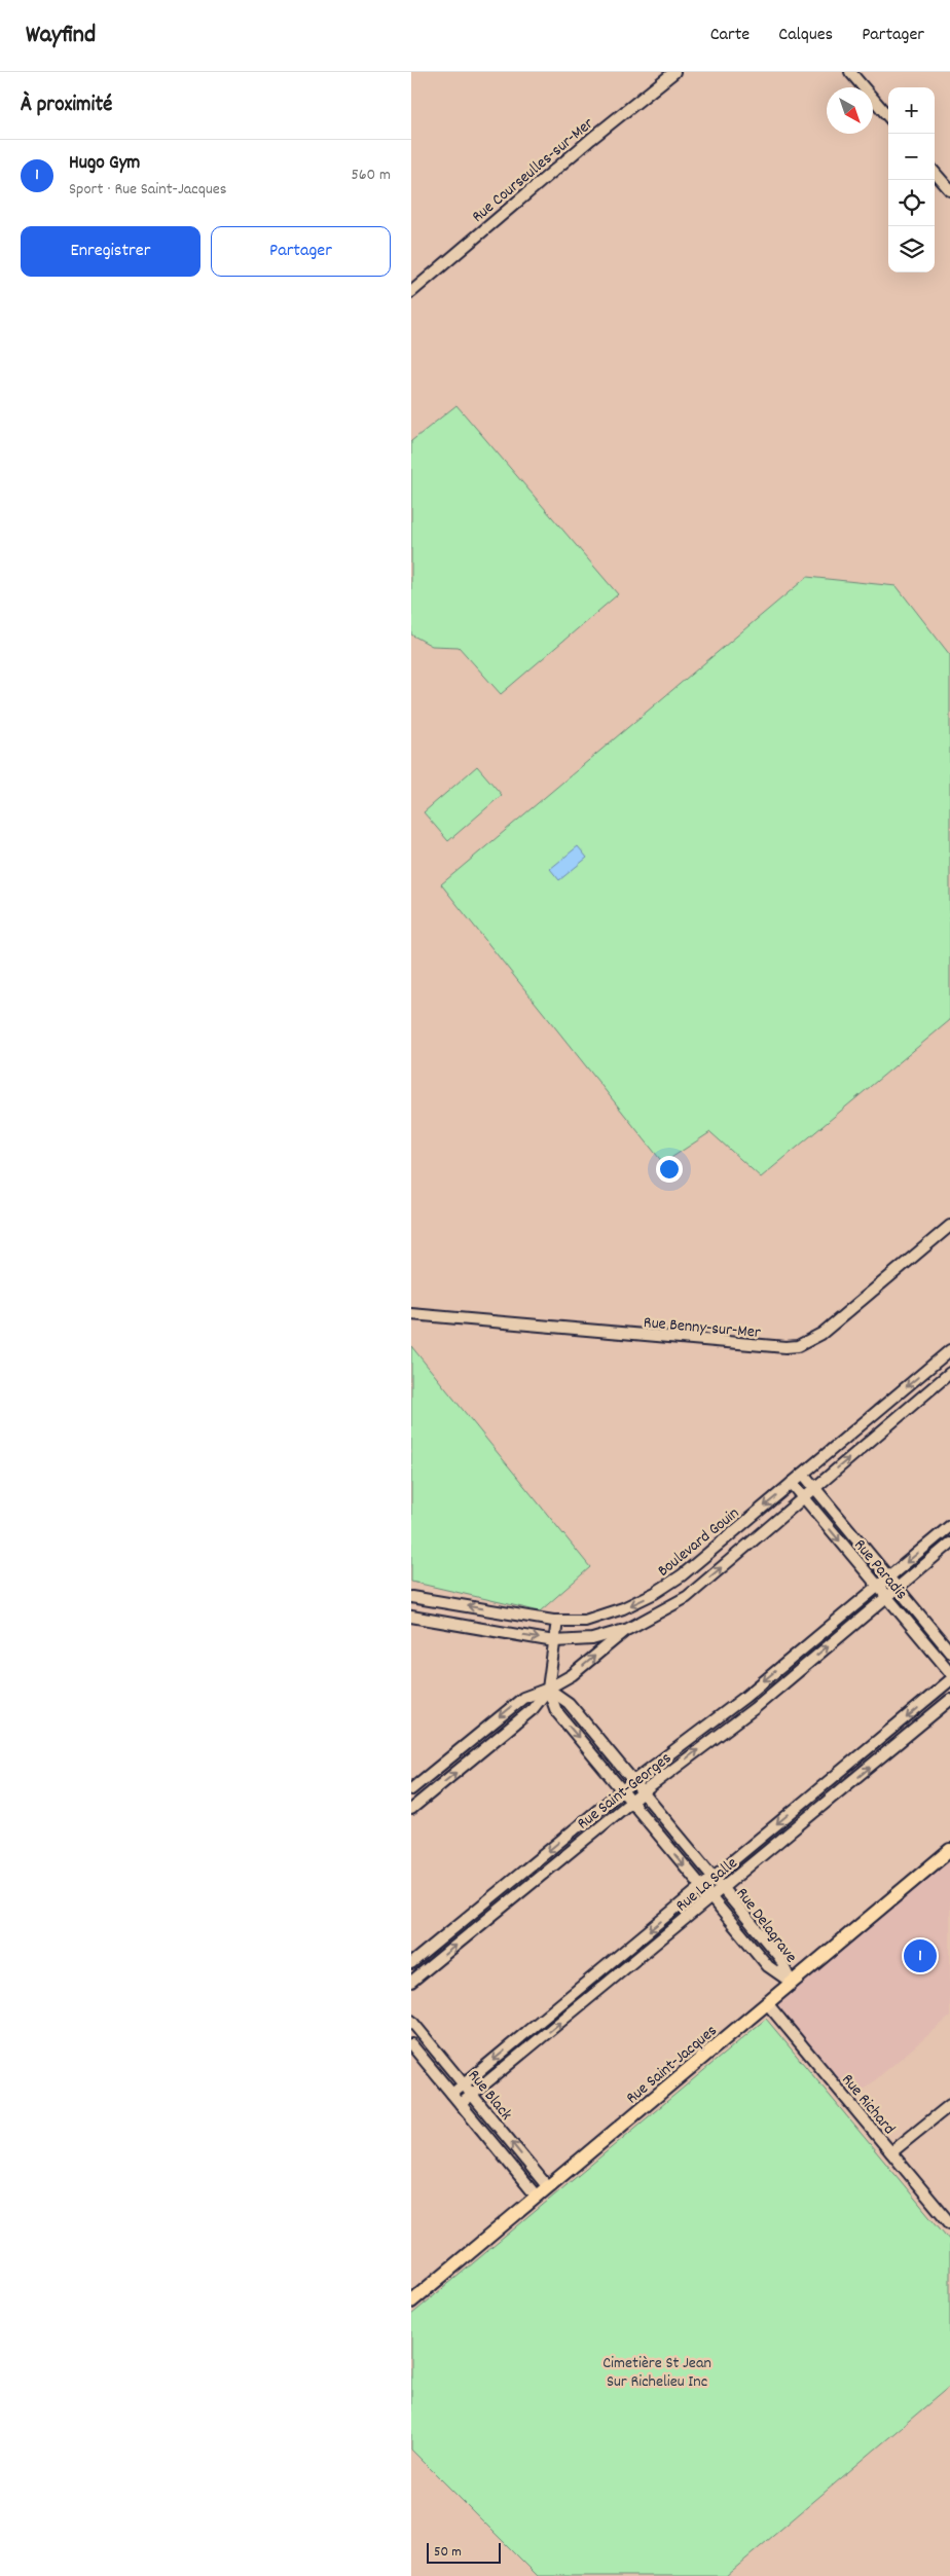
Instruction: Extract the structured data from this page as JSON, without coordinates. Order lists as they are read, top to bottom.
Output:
{
  "streets": {
    "main road": ["Rue Saint-Jacques"],
    "street": [
      "Rue Courseulles-sur-Mer",
      "Rue Benny-sur-Mer",
      "Boulevard Gouin",
      "Rue Paradis",
      "Rue Saint-Georges",
      "Rue La Salle",
      "Rue Delagrave",
      "Rue Black",
      "Rue Richard"
    ]
  },
  "crossings": [
    ["Boulevard Gouin", "Rue Paradis"],
    ["Boulevard Gouin", "Rue Delagrave"],
    ["Rue Paradis", "Rue Saint-Georges"],
    ["Rue Saint-Georges", "Rue Delagrave"],
    ["Rue La Salle", "Rue Delagrave"],
    ["Rue La Salle", "Rue Black"],
    ["Rue Delagrave", "Rue Saint-Jacques"],
    ["Rue Saint-Jacques", "Rue Black"],
    ["Rue Saint-Jacques", "Rue Richard"]
  ],
  "parks": ["Cimetière St Jean Sur Richelieu Inc"],
  "scale_bar": "50 m",
  "north": "bottom right",
  "page": {
    "header": "Wayfind",
    "nav": ["Carte", "Calques", "Partager"],
    "heading": "À proximité",
    "map_buttons": ["+", "−"],
    "list": [
      {
        "mark": "1",
        "name": "Hugo Gym",
        "note": "Sport · Rue Saint-Jacques",
        "value": "560 m"
      }
    ],
    "buttons": ["Enregistrer", "Partager"],
    "pins": "1",
    "scale": "50 m"
  }
}
